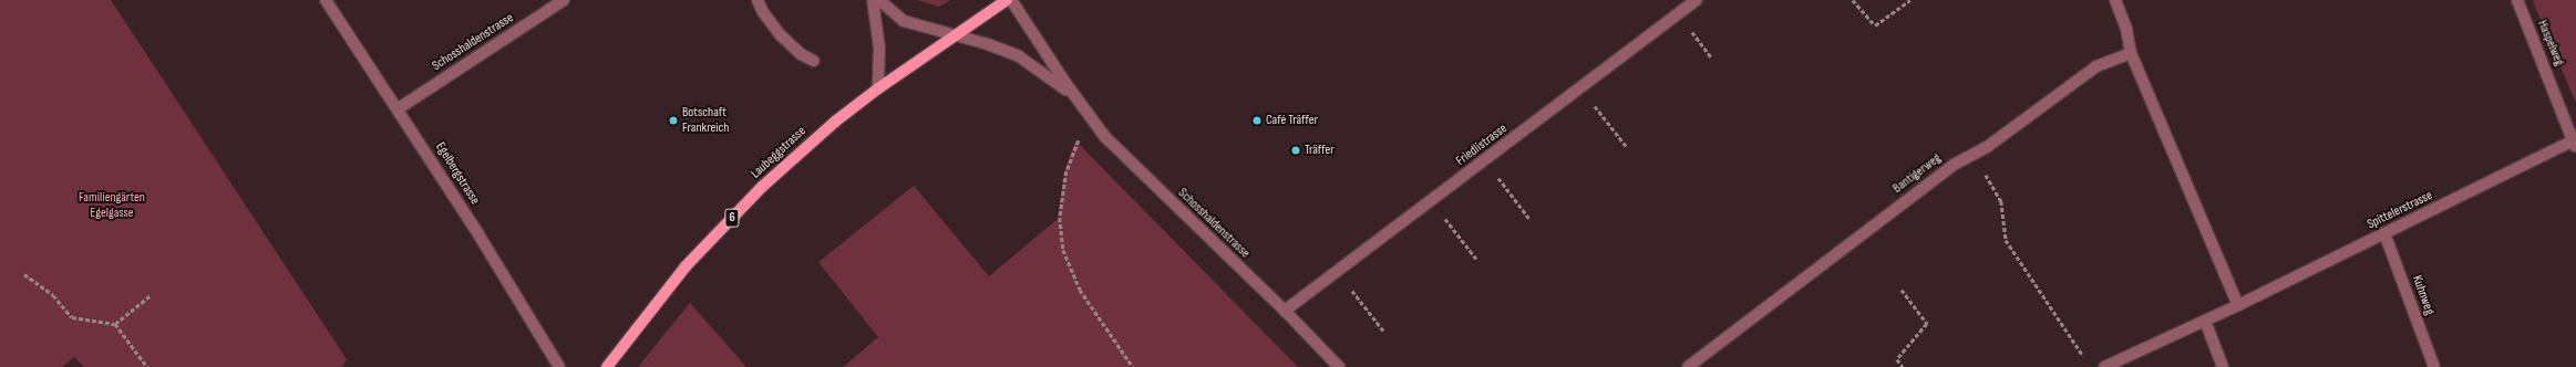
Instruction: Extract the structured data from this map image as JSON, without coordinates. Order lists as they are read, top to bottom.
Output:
{
  "streets": {
    "main road": ["Laubeggstrasse", "6"],
    "street": [
      "Schosshaldenstrasse",
      "Haspelweg",
      "Friedlistrasse",
      "Egelbergstrasse",
      "Bantigerweg",
      "Spittelerstrasse",
      "Kuhnweg"
    ]
  },
  "crossings": [
    ["Schosshaldenstrasse", "Friedlistrasse"],
    ["Schosshaldenstrasse", "Laubeggstrasse"],
    ["Schosshaldenstrasse", "Egelbergstrasse"],
    ["Haspelweg", "Spittelerstrasse"],
    ["Spittelerstrasse", "Kuhnweg"]
  ],
  "parks": ["Familiengärten Egelgasse"],
  "places": ["Botschaft Frankreich", "Café Träffer", "Träffer"]
}
